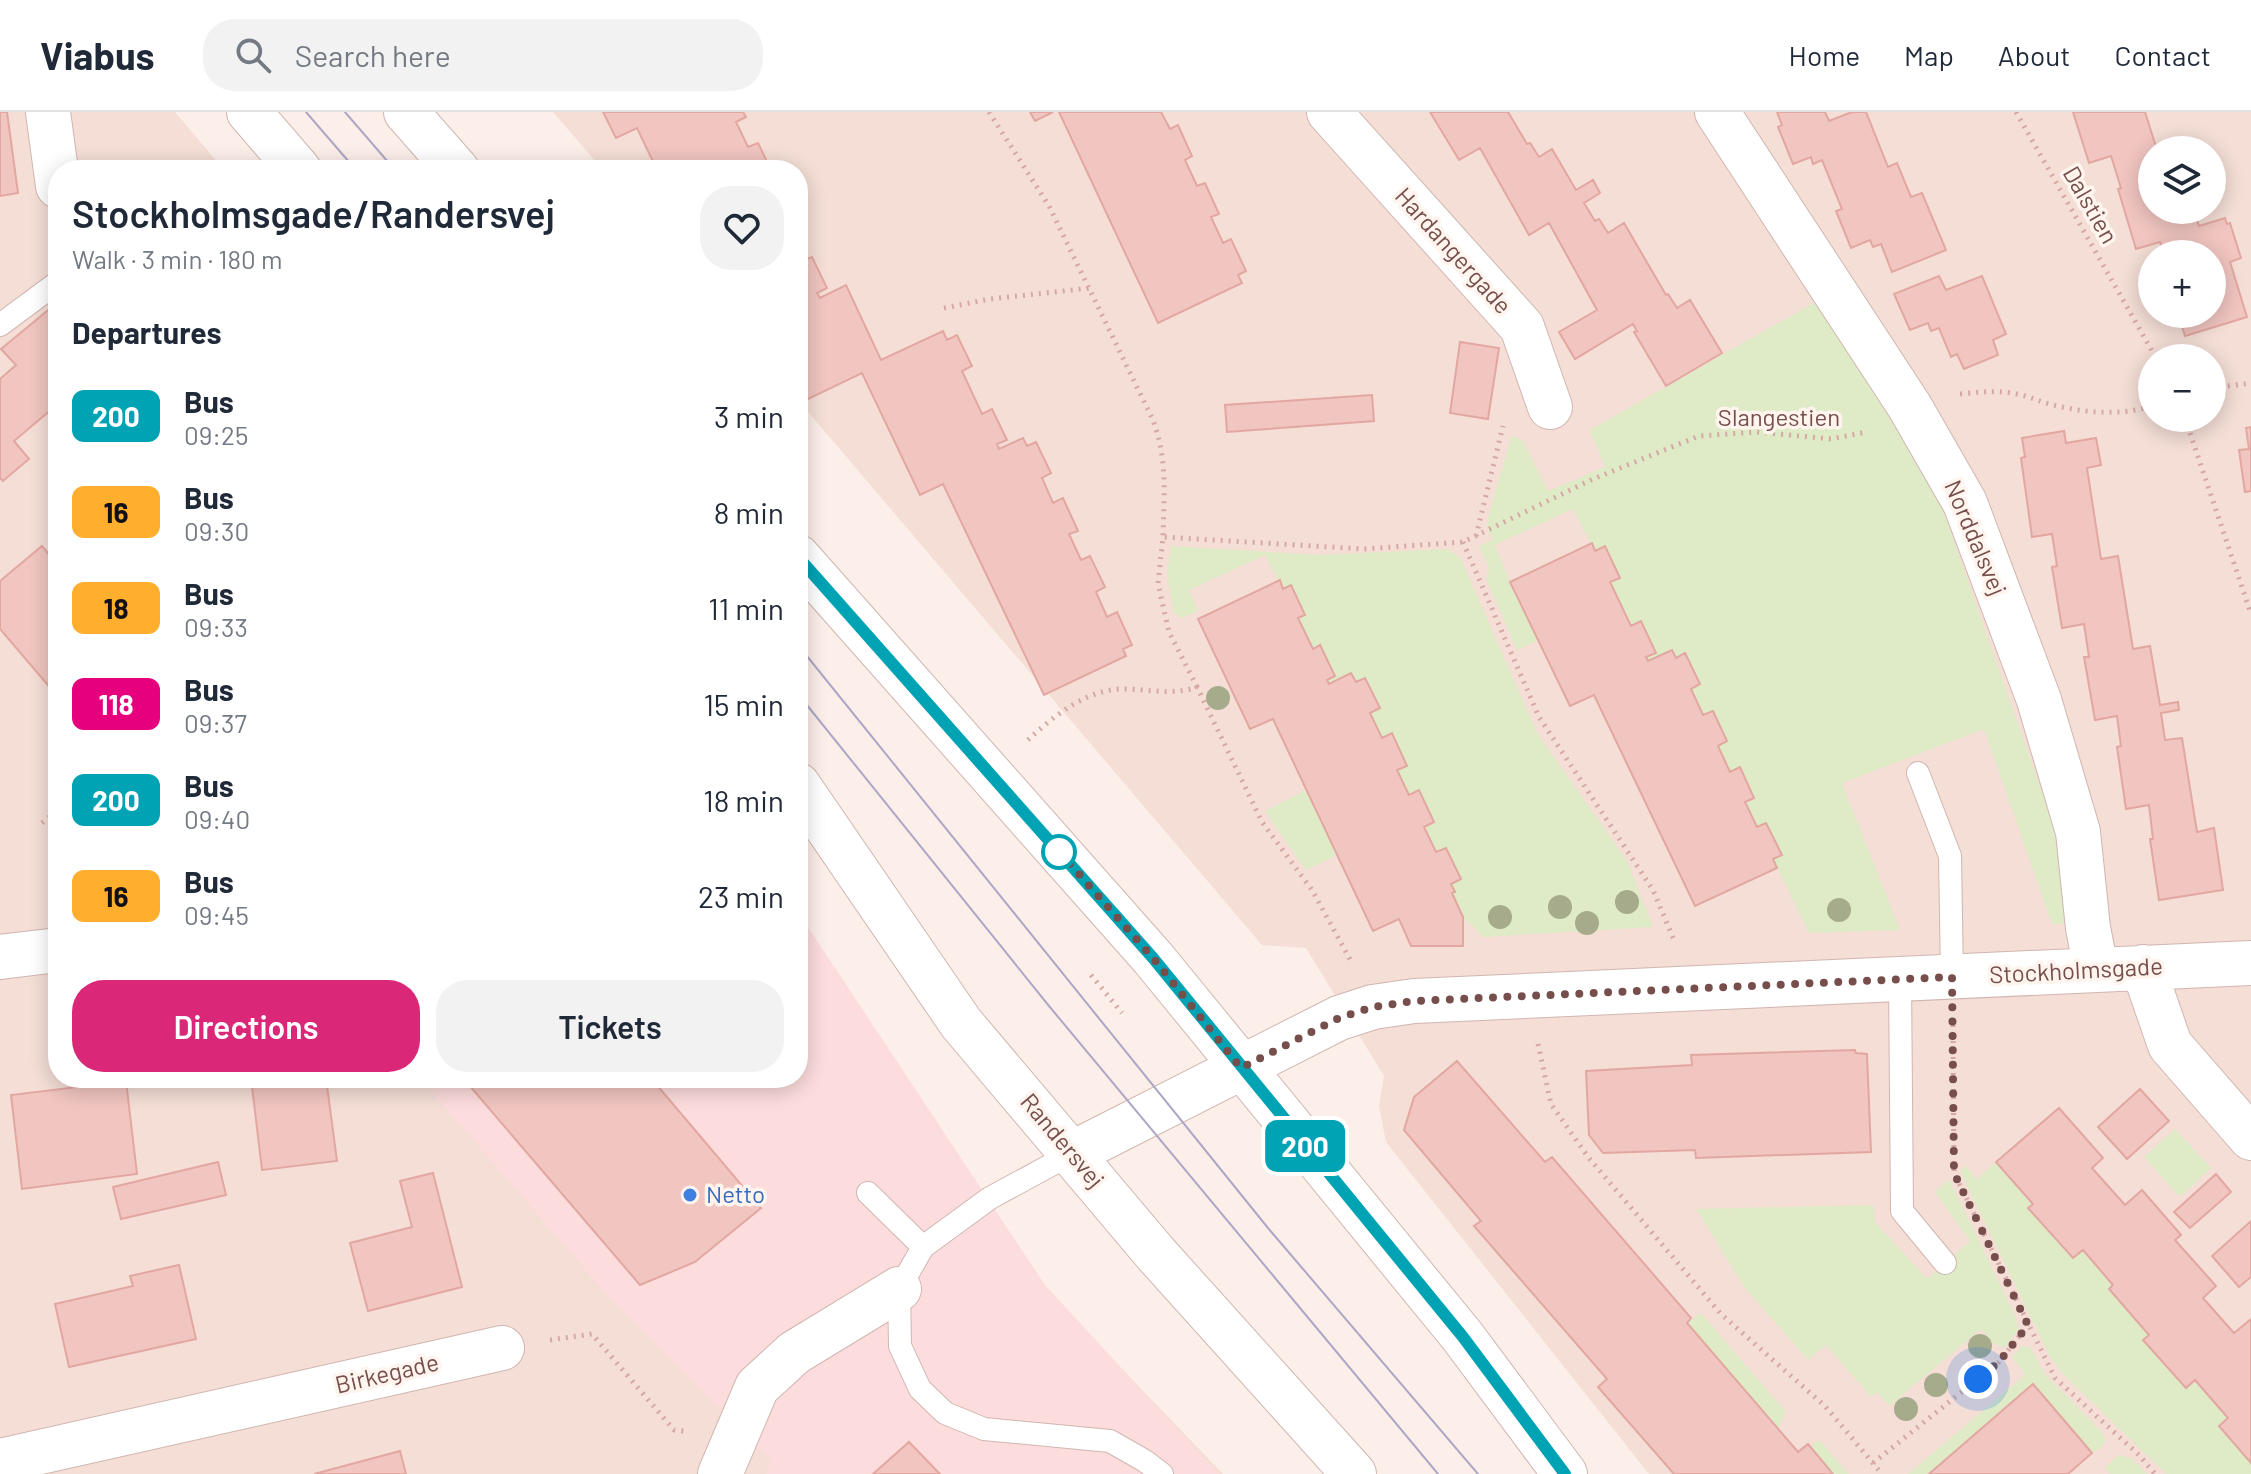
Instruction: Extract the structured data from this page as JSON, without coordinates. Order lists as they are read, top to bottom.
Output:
{
  "streets": {
    "street": [
      "Hardangergade",
      "Norddalsvej",
      "Stockholmsgade",
      "Randersvej",
      "Birkegade"
    ],
    "path": ["Dalstien", "Slangestien"]
  },
  "crossings": [
    ["Slangestien", "Norddalsvej"],
    ["Norddalsvej", "Stockholmsgade"],
    ["Stockholmsgade", "Randersvej"]
  ],
  "places": ["Netto"],
  "lines": ["bus line 200"],
  "page": {
    "header": "Viabus",
    "search": "Search here",
    "nav": [
      "Home",
      "Map",
      "About",
      "Contact"
    ],
    "on_map": "200",
    "map_buttons": ["+", "−"],
    "heading": [
      ["Stockholmsgade/Randersvej", "Walk · 3 min · 180 m"],
      "Departures"
    ],
    "list": [
      {
        "mark": "200",
        "name": "Bus",
        "note": "09:25",
        "value": "3 min"
      },
      {
        "mark": "16",
        "name": "Bus",
        "note": "09:30",
        "value": "8 min"
      },
      {
        "mark": "18",
        "name": "Bus",
        "note": "09:33",
        "value": "11 min"
      },
      {
        "mark": "118",
        "name": "Bus",
        "note": "09:37",
        "value": "15 min"
      },
      {
        "mark": "200",
        "name": "Bus",
        "note": "09:40",
        "value": "18 min"
      },
      {
        "mark": "16",
        "name": "Bus",
        "note": "09:45",
        "value": "23 min"
      }
    ],
    "buttons": ["Directions", "Tickets"]
  }
}
